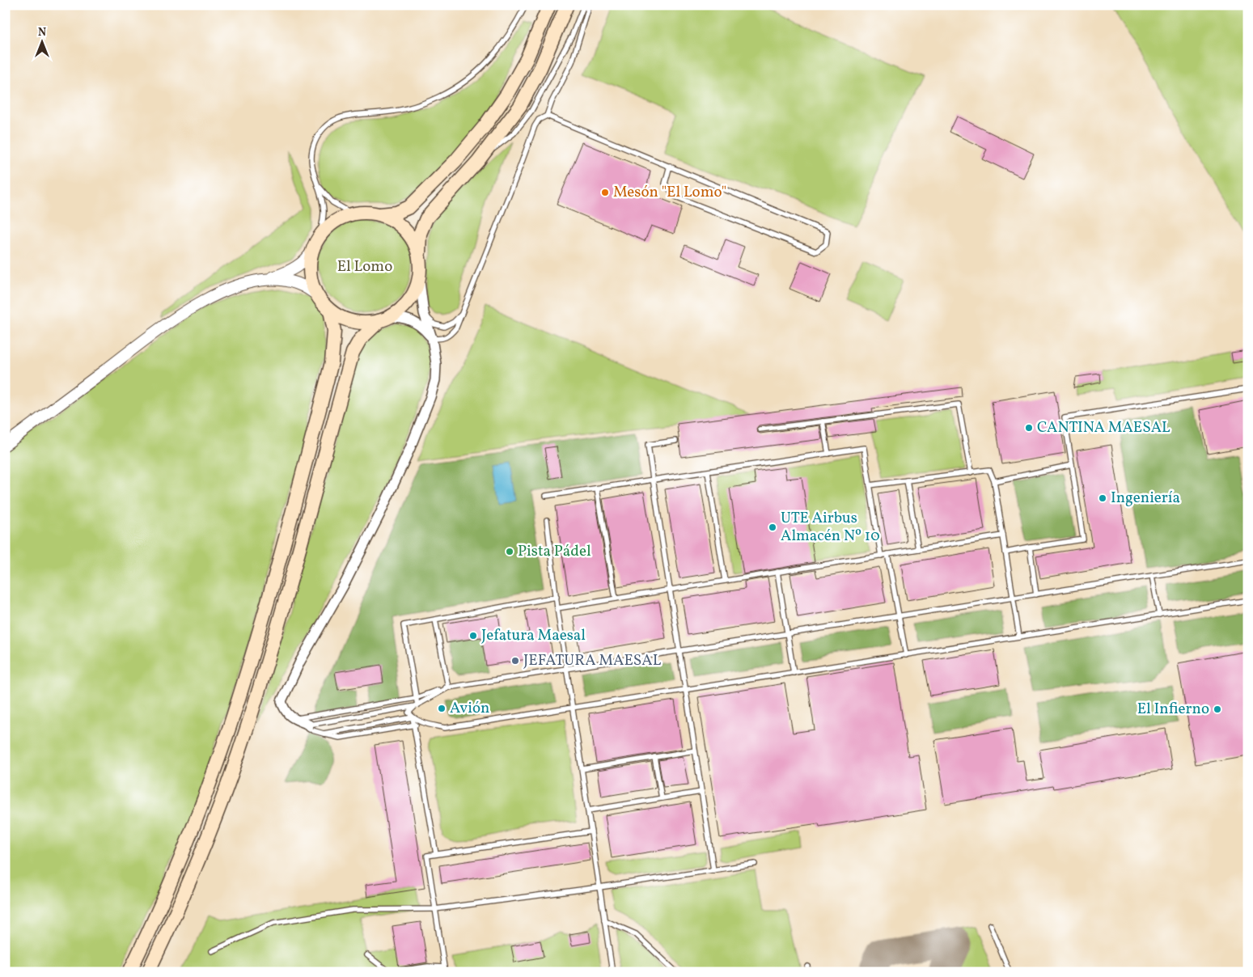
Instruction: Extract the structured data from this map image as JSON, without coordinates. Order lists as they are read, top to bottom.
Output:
{
  "parks": ["El Lomo"],
  "places": [
    "Mesón \"El Lomo\"",
    "CANTINA MAESAL",
    "Ingeniería",
    "UTE Airbus Almacén Nº 10",
    "Pista Pádel",
    "Jefatura Maesal",
    "JEFATURA MAESAL",
    "Avión",
    "El Infierno"
  ],
  "north": "top"
}
